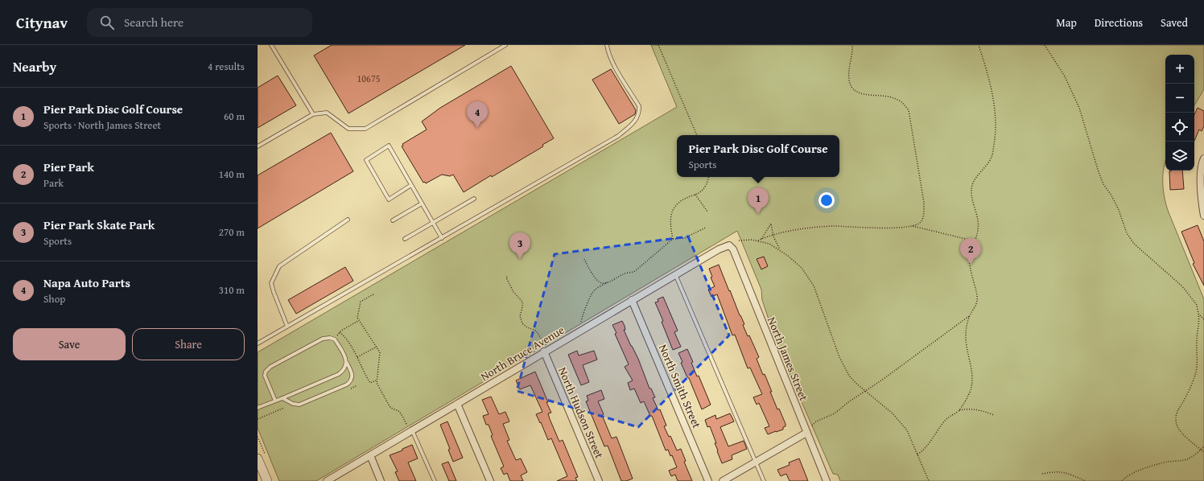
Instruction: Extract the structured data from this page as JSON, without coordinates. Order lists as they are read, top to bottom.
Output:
{
  "streets": {
    "street": [
      "North Bruce Avenue",
      "North James Street",
      "North Smith Street",
      "North Hudson Street"
    ]
  },
  "crossings": [
    ["North Bruce Avenue", "North James Street"],
    ["North Bruce Avenue", "North Smith Street"],
    ["North Bruce Avenue", "North Hudson Street"]
  ],
  "house_numbers": ["10675"],
  "page": {
    "header": "Citynav",
    "search": "Search here",
    "nav": ["Map", "Directions", "Saved"],
    "heading": ["Nearby", "4 results"],
    "map_buttons": ["+", "−"],
    "list": [
      {
        "mark": "1",
        "name": "Pier Park Disc Golf Course",
        "note": "Sports · North James Street",
        "value": "60 m"
      },
      {
        "mark": "2",
        "name": "Pier Park",
        "note": "Park",
        "value": "140 m"
      },
      {
        "mark": "3",
        "name": "Pier Park Skate Park",
        "note": "Sports",
        "value": "270 m"
      },
      {
        "mark": "4",
        "name": "Napa Auto Parts",
        "note": "Shop",
        "value": "310 m"
      }
    ],
    "pins": [
      "4",
      "1",
      "3",
      "2"
    ],
    "popup": ["Pier Park Disc Golf Course", "Sports"],
    "buttons": ["Save", "Share"]
  }
}
